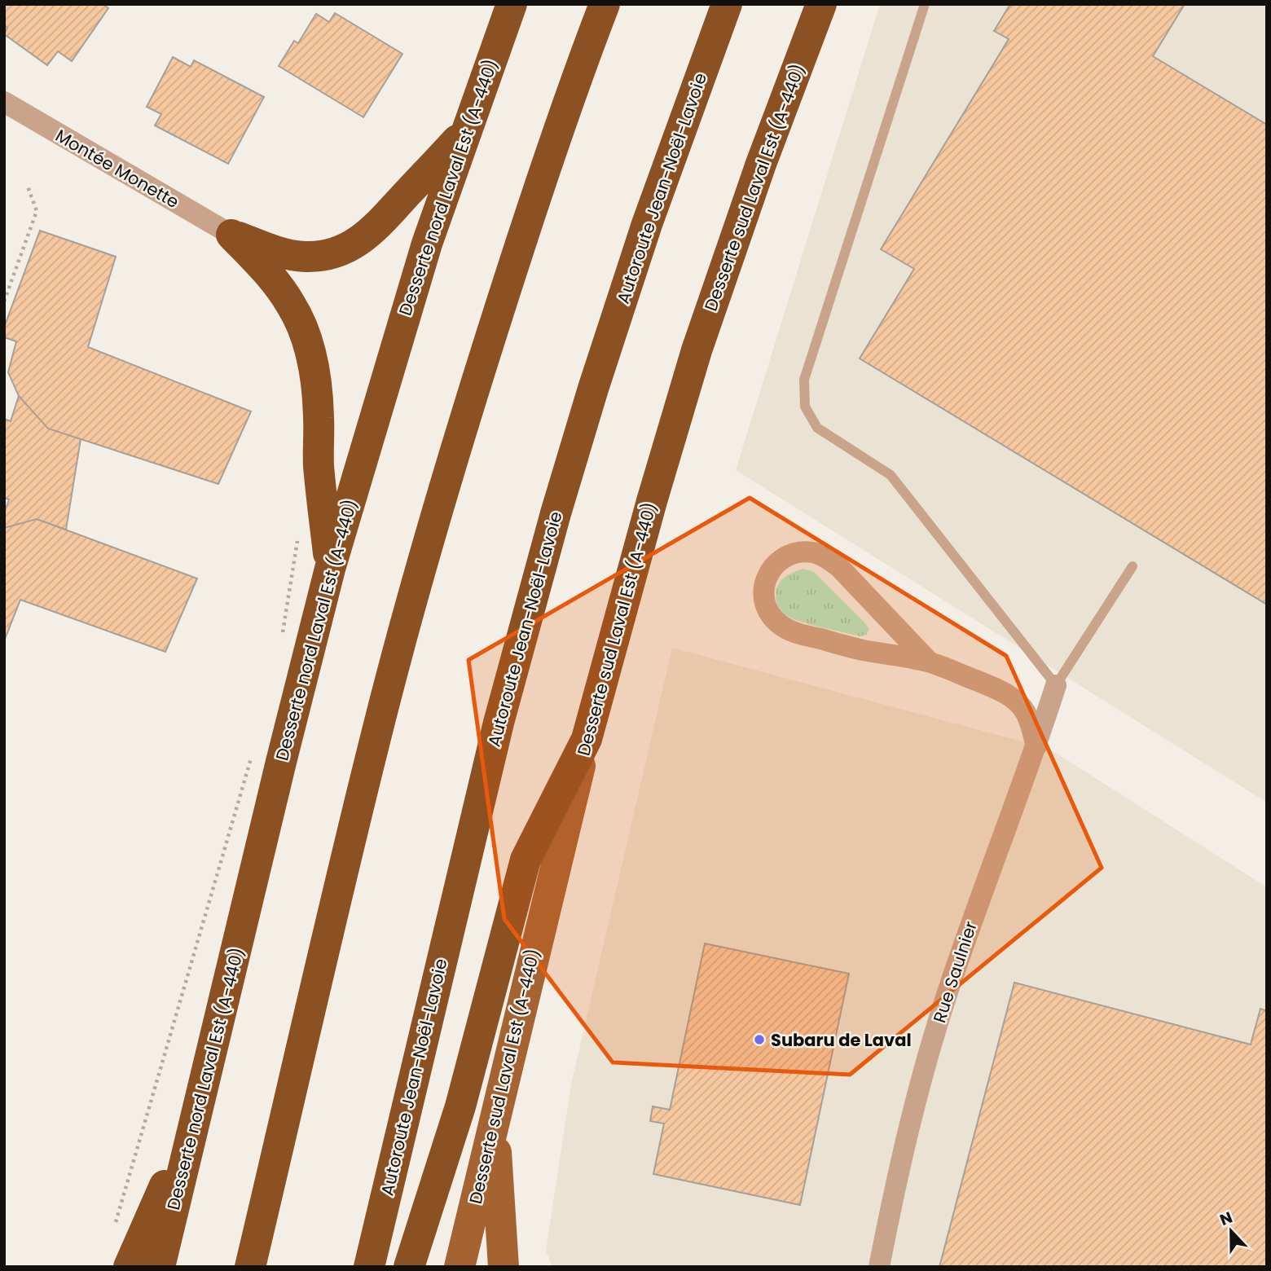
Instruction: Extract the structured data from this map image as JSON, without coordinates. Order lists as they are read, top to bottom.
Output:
{
  "streets": {
    "highway": ["Desserte nord Laval Est (A-440)", "Desserte sud Laval Est (A-440)", "Autoroute Jean-Noël-Lavoie"],
    "street": ["Montée Monette", "Rue Saulnier"]
  },
  "places": ["Subaru de Laval"],
  "north": "top"
}
